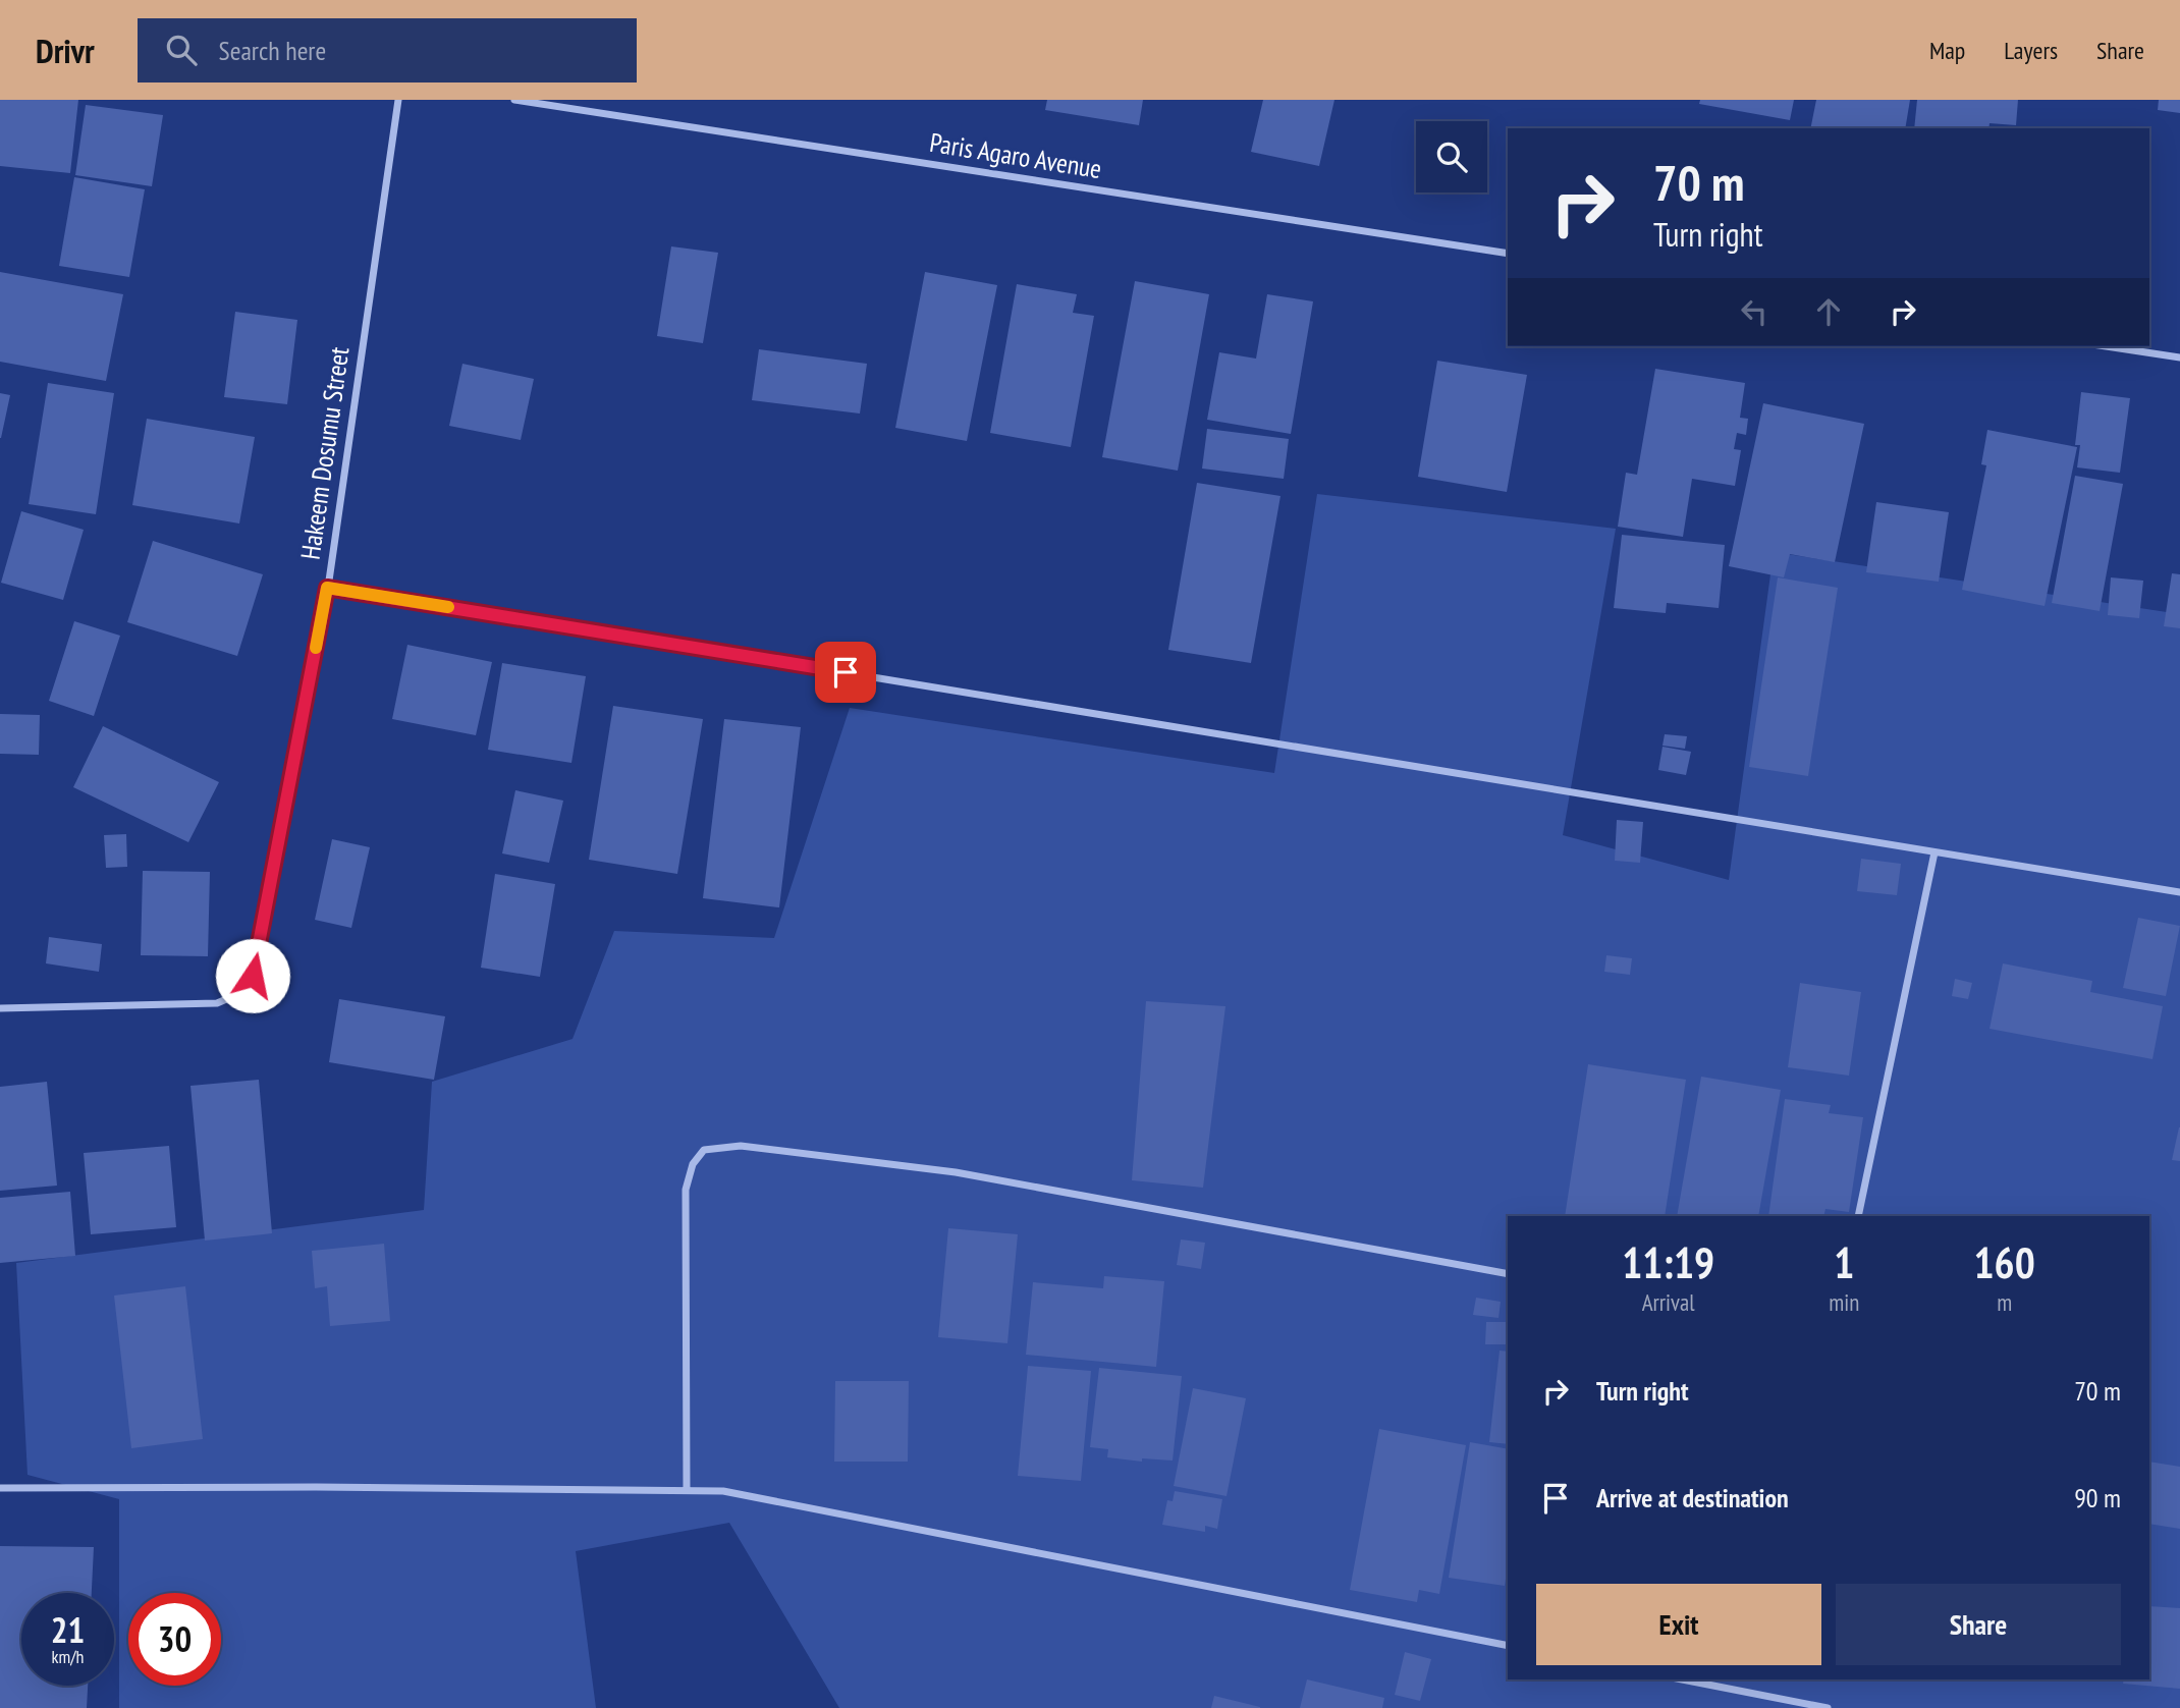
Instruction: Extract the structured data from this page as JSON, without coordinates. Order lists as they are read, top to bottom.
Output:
{
  "streets": {
    "street": ["Paris Agaro Avenue", "Hakeem Dosumu Street"]
  },
  "page": {
    "header": "Drivr",
    "search": "Search here",
    "nav": ["Map", "Layers", "Share"],
    "turn": ["70 m", "Turn right"],
    "eta": [
      "11:19",
      "Arrival",
      "1",
      "min",
      "160",
      "m"
    ],
    "list": [
      {
        "name": "Turn right",
        "value": "70 m"
      },
      {
        "name": "Arrive at destination",
        "value": "90 m"
      }
    ],
    "buttons": ["Exit", "Share"],
    "speed": "21 km/h",
    "limit": "30"
  }
}
